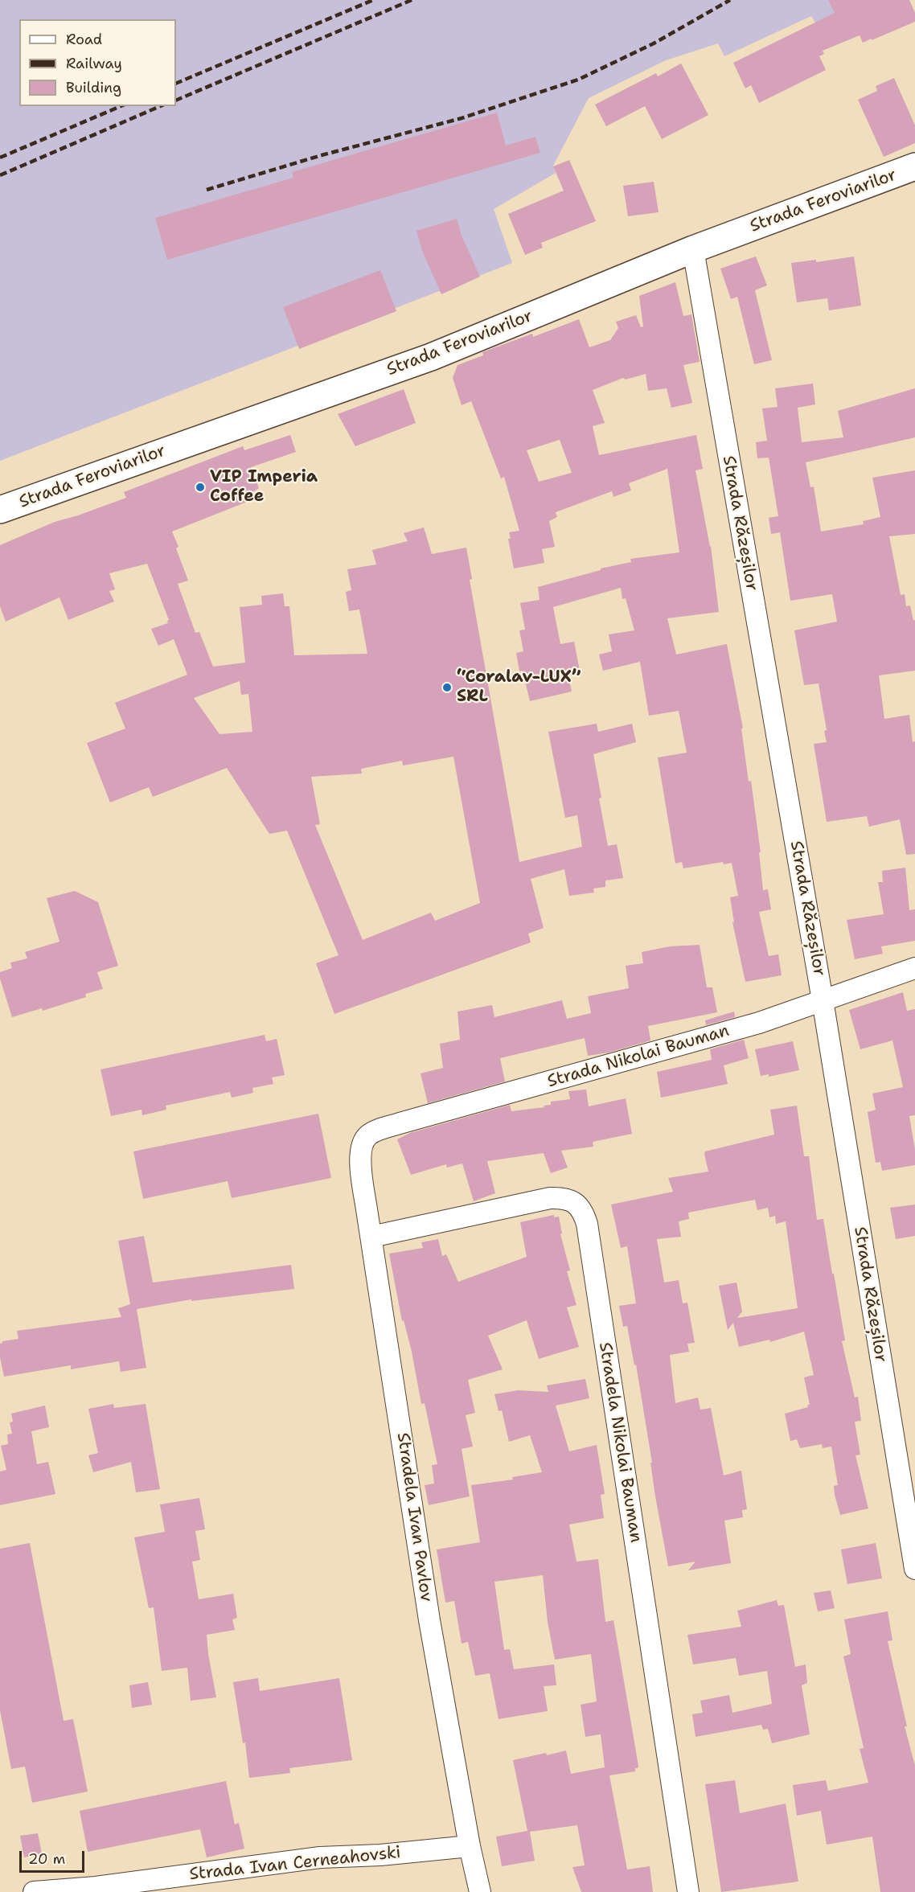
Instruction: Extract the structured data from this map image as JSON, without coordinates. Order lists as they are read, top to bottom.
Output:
{
  "streets": {
    "main road": ["Strada Feroviarilor"],
    "street": [
      "Strada Răzeșilor",
      "Strada Nikolai Bauman",
      "Stradela Nikolai Bauman",
      "Stradela Ivan Pavlov",
      "Strada Ivan Cerneahovski"
    ]
  },
  "crossings": [
    ["Strada Feroviarilor", "Strada Răzeșilor"],
    ["Strada Răzeșilor", "Strada Nikolai Bauman"],
    ["Strada Nikolai Bauman", "Stradela Ivan Pavlov"],
    ["Stradela Nikolai Bauman", "Stradela Ivan Pavlov"],
    ["Stradela Ivan Pavlov", "Strada Ivan Cerneahovski"]
  ],
  "places": ["VIP Imperia Coffee", "“Coralav-LUX” SRL"],
  "legend": ["Road", "Railway", "Building"],
  "scale_bar": "20 m"
}
